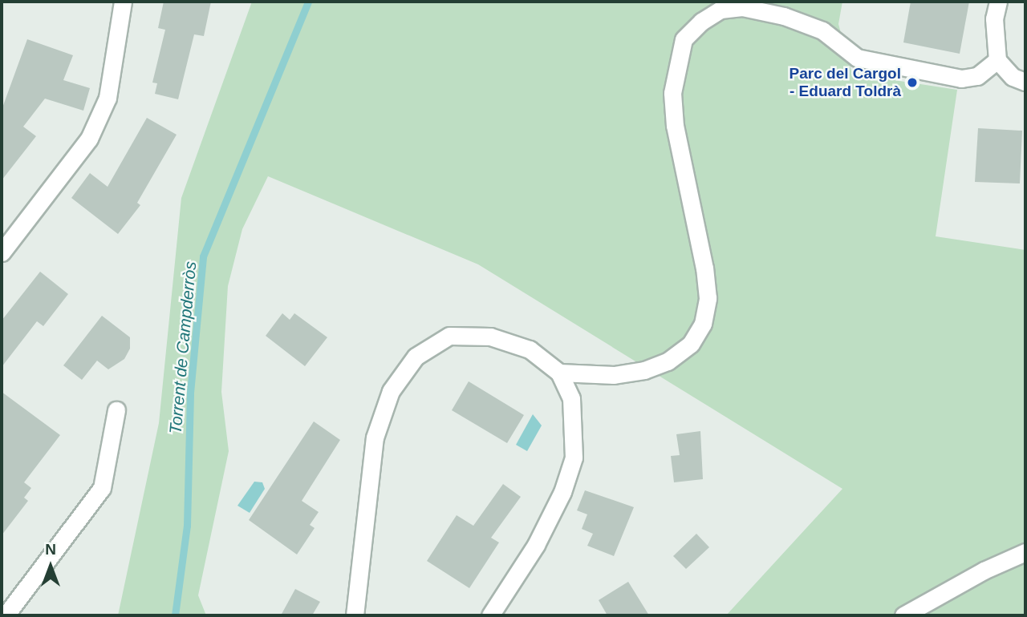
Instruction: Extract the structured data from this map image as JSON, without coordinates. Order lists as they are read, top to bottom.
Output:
{
  "water": ["Torrent de Campderròs"],
  "places": ["Parc del Cargol - Eduard Toldrà"],
  "north": "top"
}
